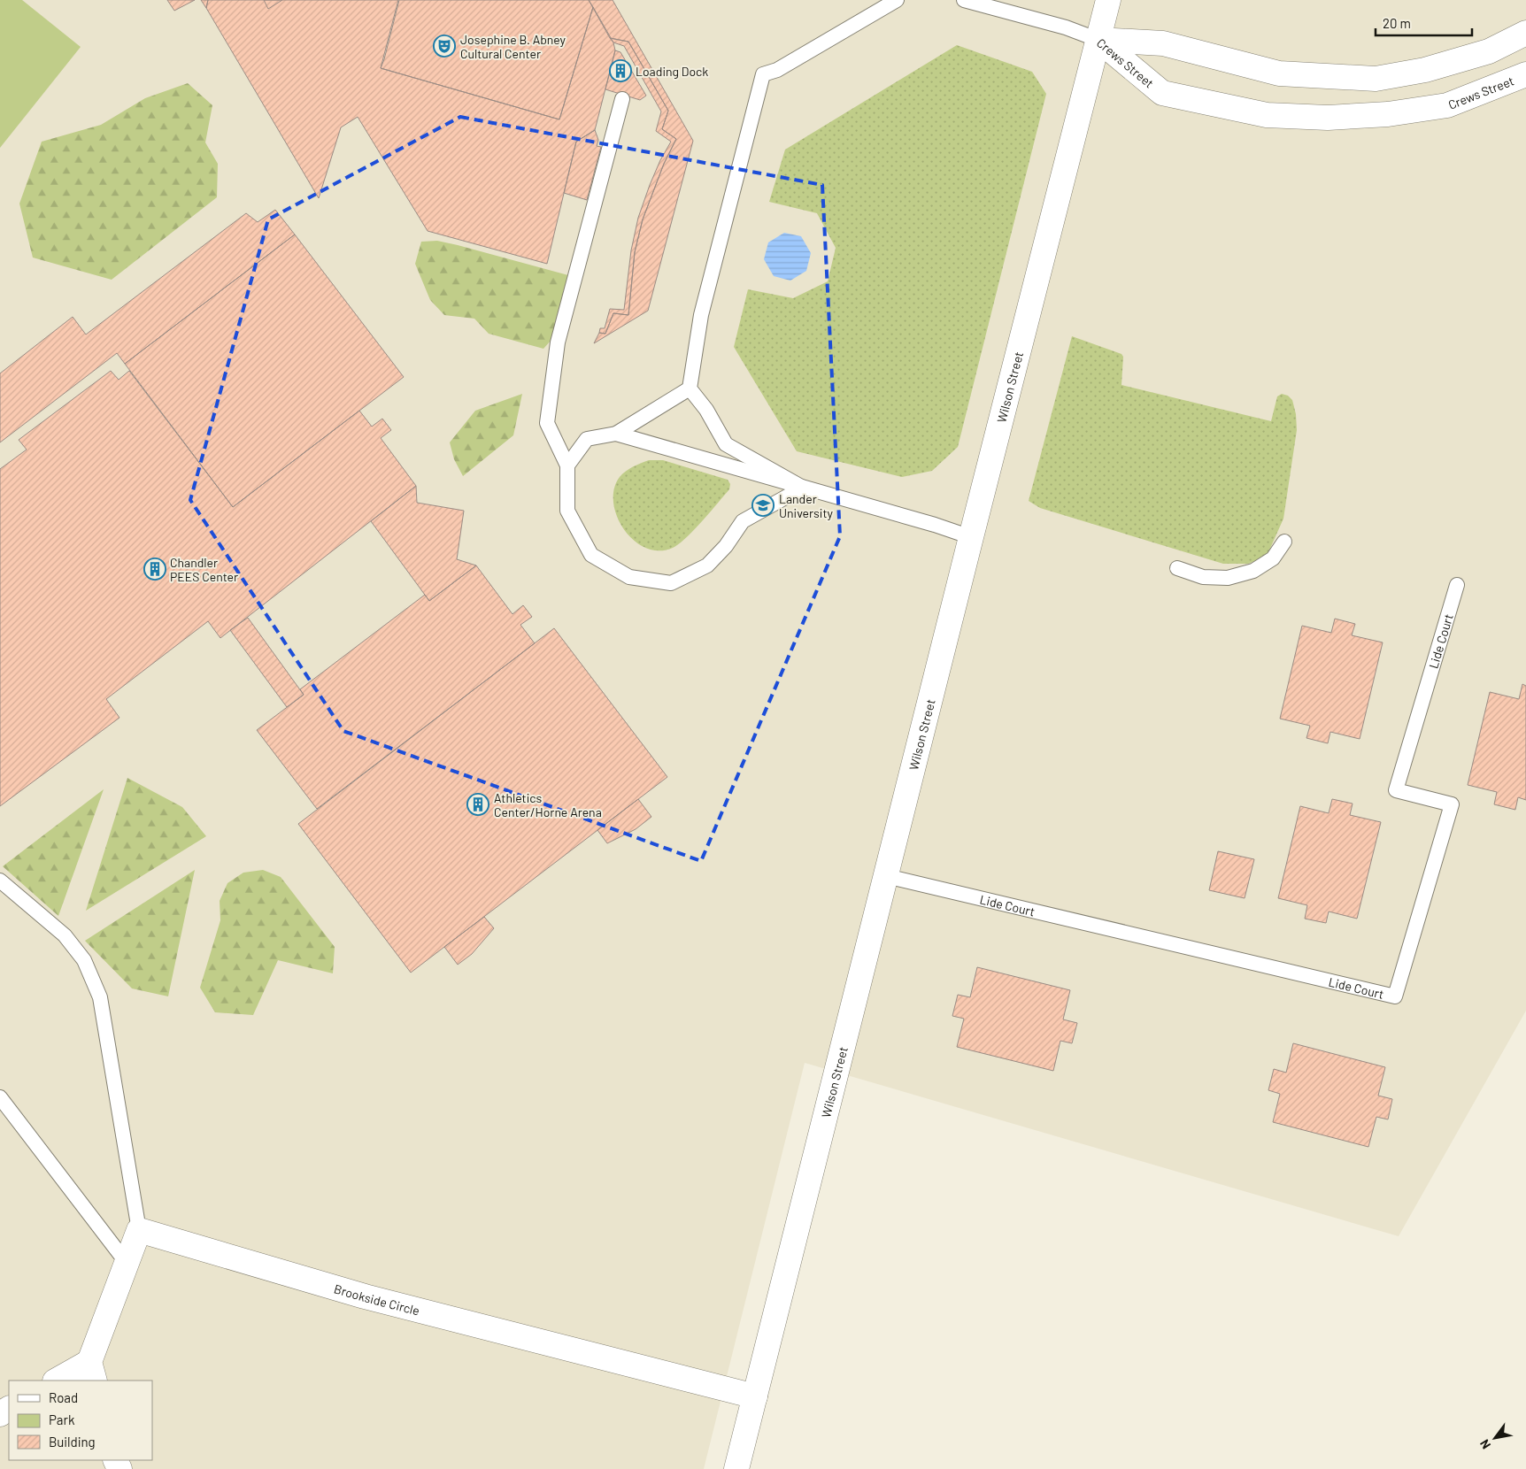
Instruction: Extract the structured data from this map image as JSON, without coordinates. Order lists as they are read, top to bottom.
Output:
{
  "streets": {
    "street": ["Crews Street", "Wilson Street", "Brookside Circle"],
    "lane": ["Lide Court"]
  },
  "crossings": [
    ["Crews Street", "Wilson Street"],
    ["Wilson Street", "Lide Court"],
    ["Wilson Street", "Brookside Circle"]
  ],
  "places": {
    "theatre": ["Josephine B. Abney Cultural Center"],
    "building": ["Loading Dock", "Chandler PEES Center", "Athletics Center/Horne Arena"],
    "school or university": ["Lander University"]
  },
  "legend": ["Road", "Park", "Building"],
  "scale_bar": "20 m",
  "north": "bottom left"
}
